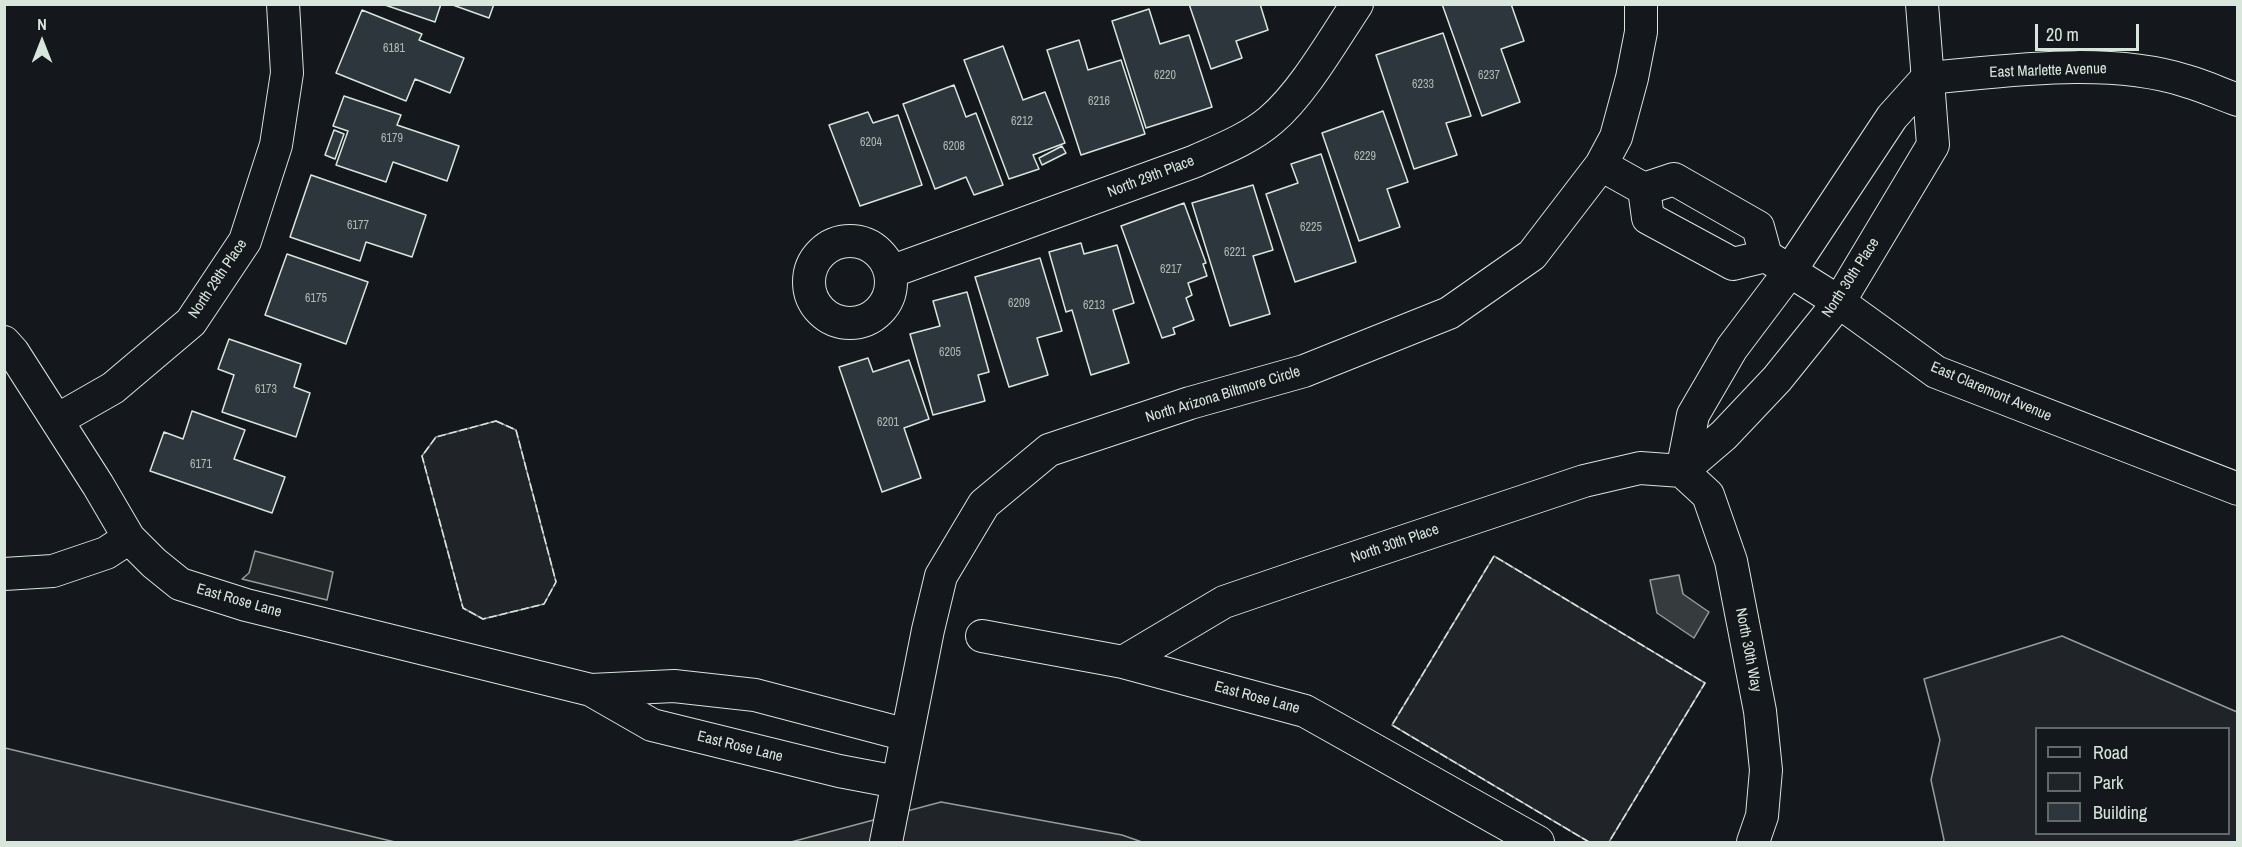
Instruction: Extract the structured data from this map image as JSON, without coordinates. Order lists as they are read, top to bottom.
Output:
{
  "streets": {
    "street": [
      "East Marlette Avenue",
      "North 29th Place",
      "North 30th Place",
      "East Claremont Avenue",
      "North Arizona Biltmore Circle",
      "East Rose Lane",
      "North 30th Way"
    ]
  },
  "crossings": [
    ["East Marlette Avenue", "North 30th Place"],
    ["North 29th Place", "East Rose Lane"],
    ["North 30th Place", "East Claremont Avenue"],
    ["North 30th Place", "East Rose Lane"],
    ["North 30th Place", "North 30th Way"],
    ["North Arizona Biltmore Circle", "East Rose Lane"]
  ],
  "house_numbers": [
    "6181",
    "6220",
    "6237",
    "6233",
    "6216",
    "6212",
    "6179",
    "6204",
    "6208",
    "6229",
    "6177",
    "6225",
    "6221",
    "6217",
    "6175",
    "6209",
    "6213",
    "6205",
    "6173",
    "6201",
    "6171"
  ],
  "legend": ["Road", "Park", "Building"],
  "scale_bar": "20 m",
  "north": "top"
}
